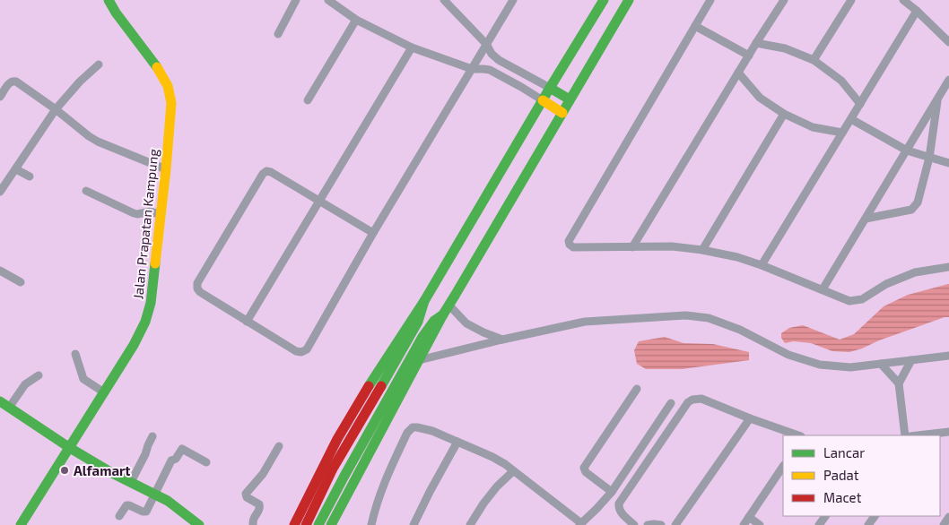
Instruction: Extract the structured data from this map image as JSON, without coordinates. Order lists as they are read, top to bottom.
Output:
{
  "streets": {
    "street": ["Jalan Prapatan Kampung"]
  },
  "places": ["Alfamart"],
  "legend": ["Lancar", "Padat", "Macet"]
}
